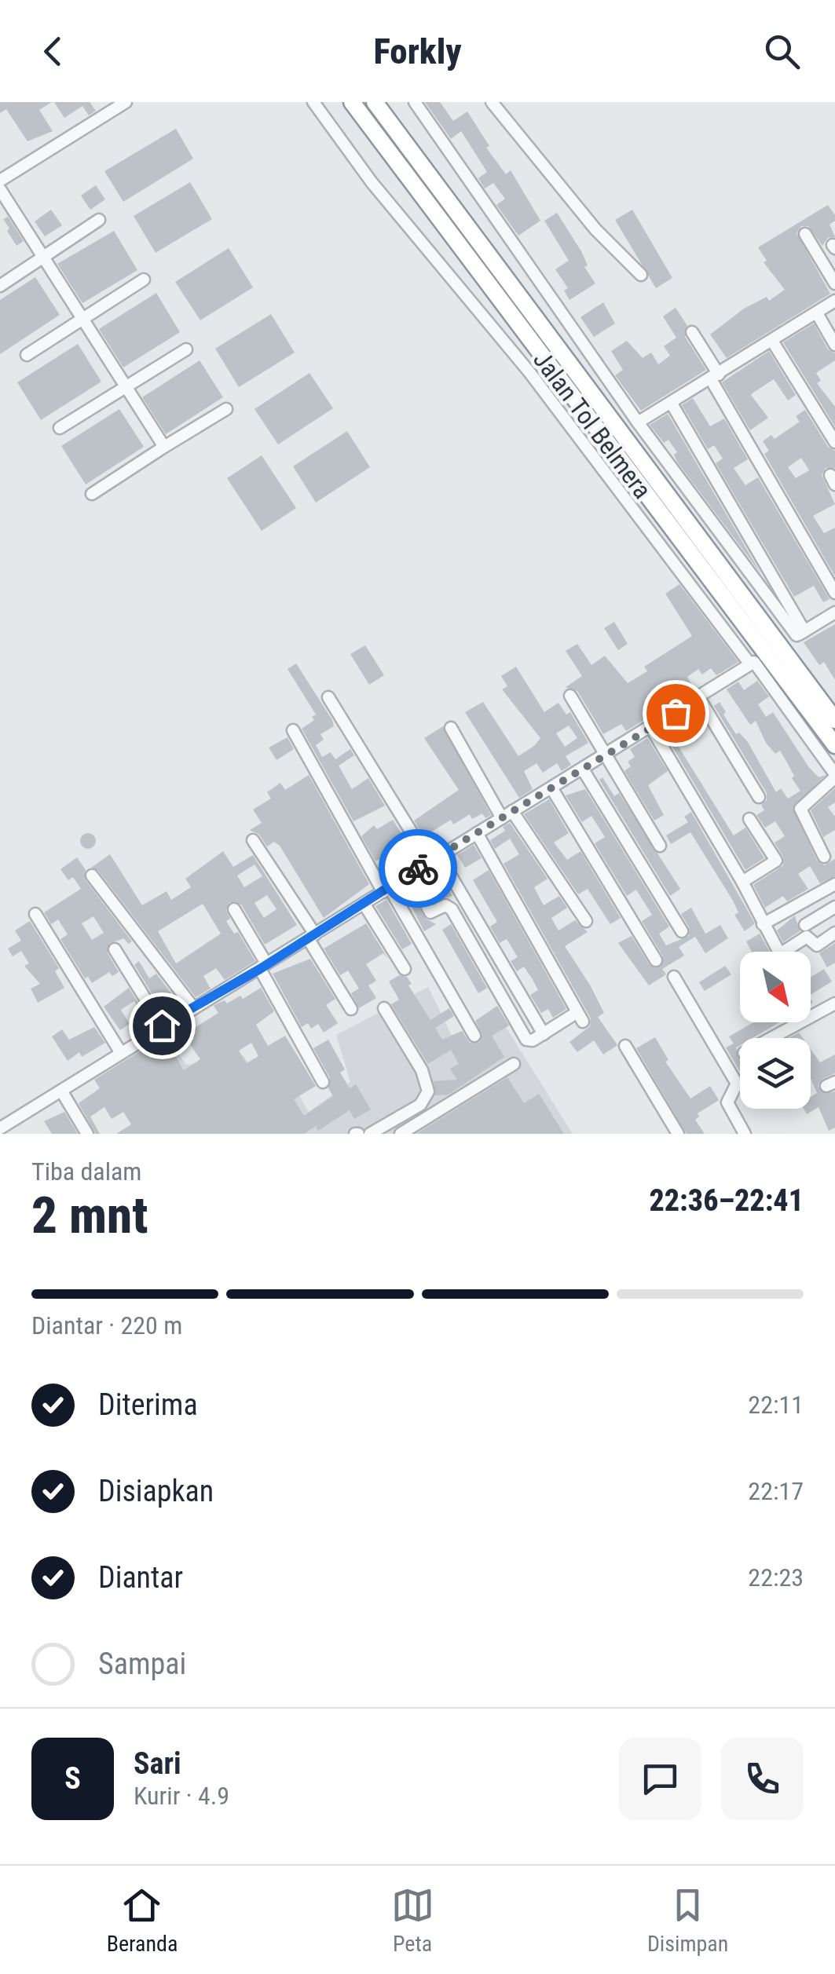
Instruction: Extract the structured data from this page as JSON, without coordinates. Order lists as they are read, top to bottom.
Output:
{
  "streets": {
    "highway": ["Jalan Tol Belmera"]
  },
  "north": "bottom right",
  "page": {
    "header": "Forkly",
    "heading": ["2 mnt", "Tiba dalam", "22:36–22:41"],
    "panel": ["Sari", "Kurir · 4.9"],
    "bar": "Diantar · 220 m",
    "list": [
      ["Diterima", "22:11"],
      ["Disiapkan", "22:17"],
      ["Diantar", "22:23"],
      "Sampai"
    ],
    "round": "S",
    "tabs": ["Beranda", "Peta", "Disimpan"]
  }
}
